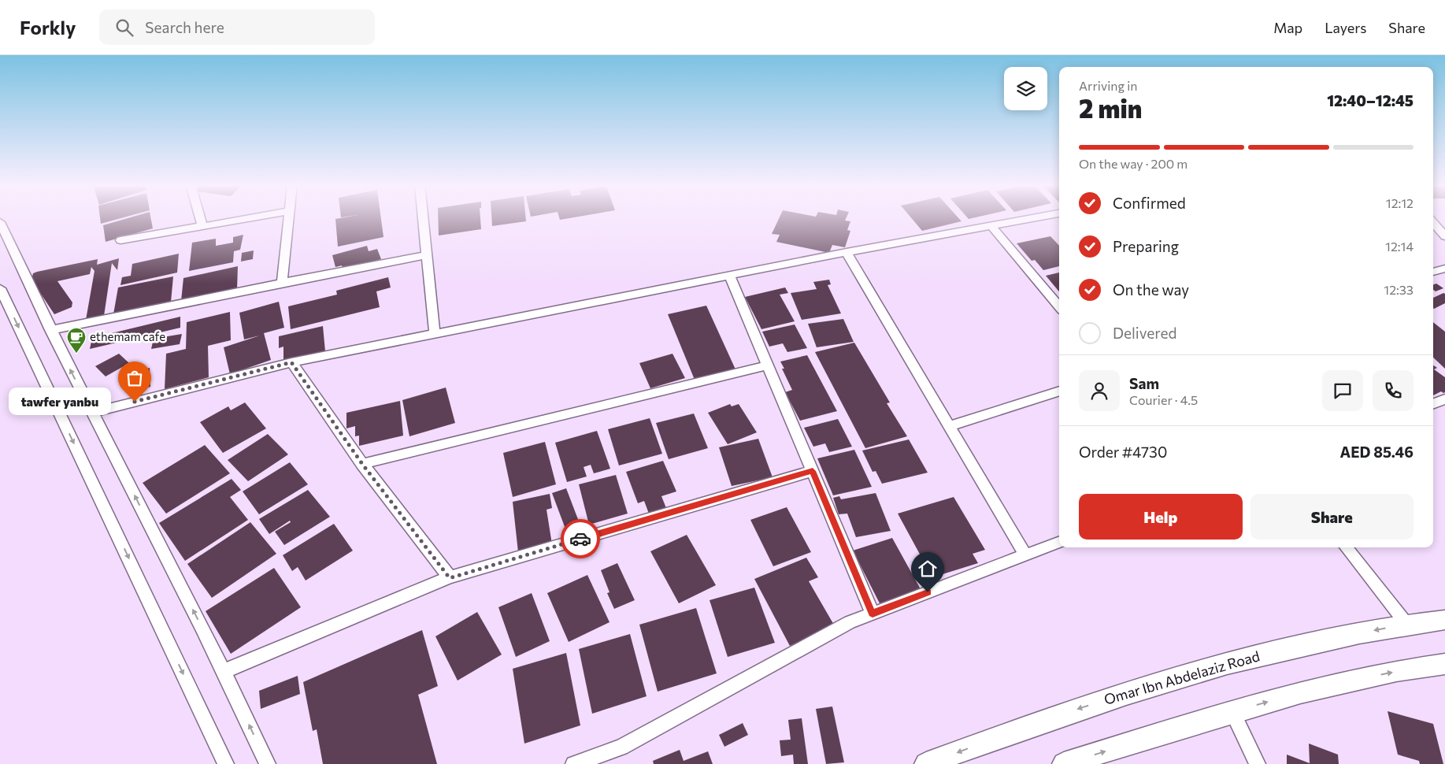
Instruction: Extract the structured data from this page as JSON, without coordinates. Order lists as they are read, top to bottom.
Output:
{
  "streets": {
    "main road": ["Omar Ibn Abdelaziz Road"]
  },
  "places": {
    "cafe": ["ethemam cafe"],
    "other": ["tawfer yanbu"]
  },
  "page": {
    "header": "Forkly",
    "search": "Search here",
    "nav": ["Map", "Layers", "Share"],
    "heading": ["2 min", "Arriving in", "12:40–12:45"],
    "panel": [
      "Sam",
      "Courier · 4.5",
      "Order #4730",
      "AED 85.46"
    ],
    "bar": "On the way · 200 m",
    "list": [
      ["Confirmed", "12:12"],
      ["Preparing", "12:14"],
      ["On the way", "12:33"],
      "Delivered"
    ],
    "bubble": "tawfer yanbu",
    "buttons": ["Help", "Share"]
  }
}
